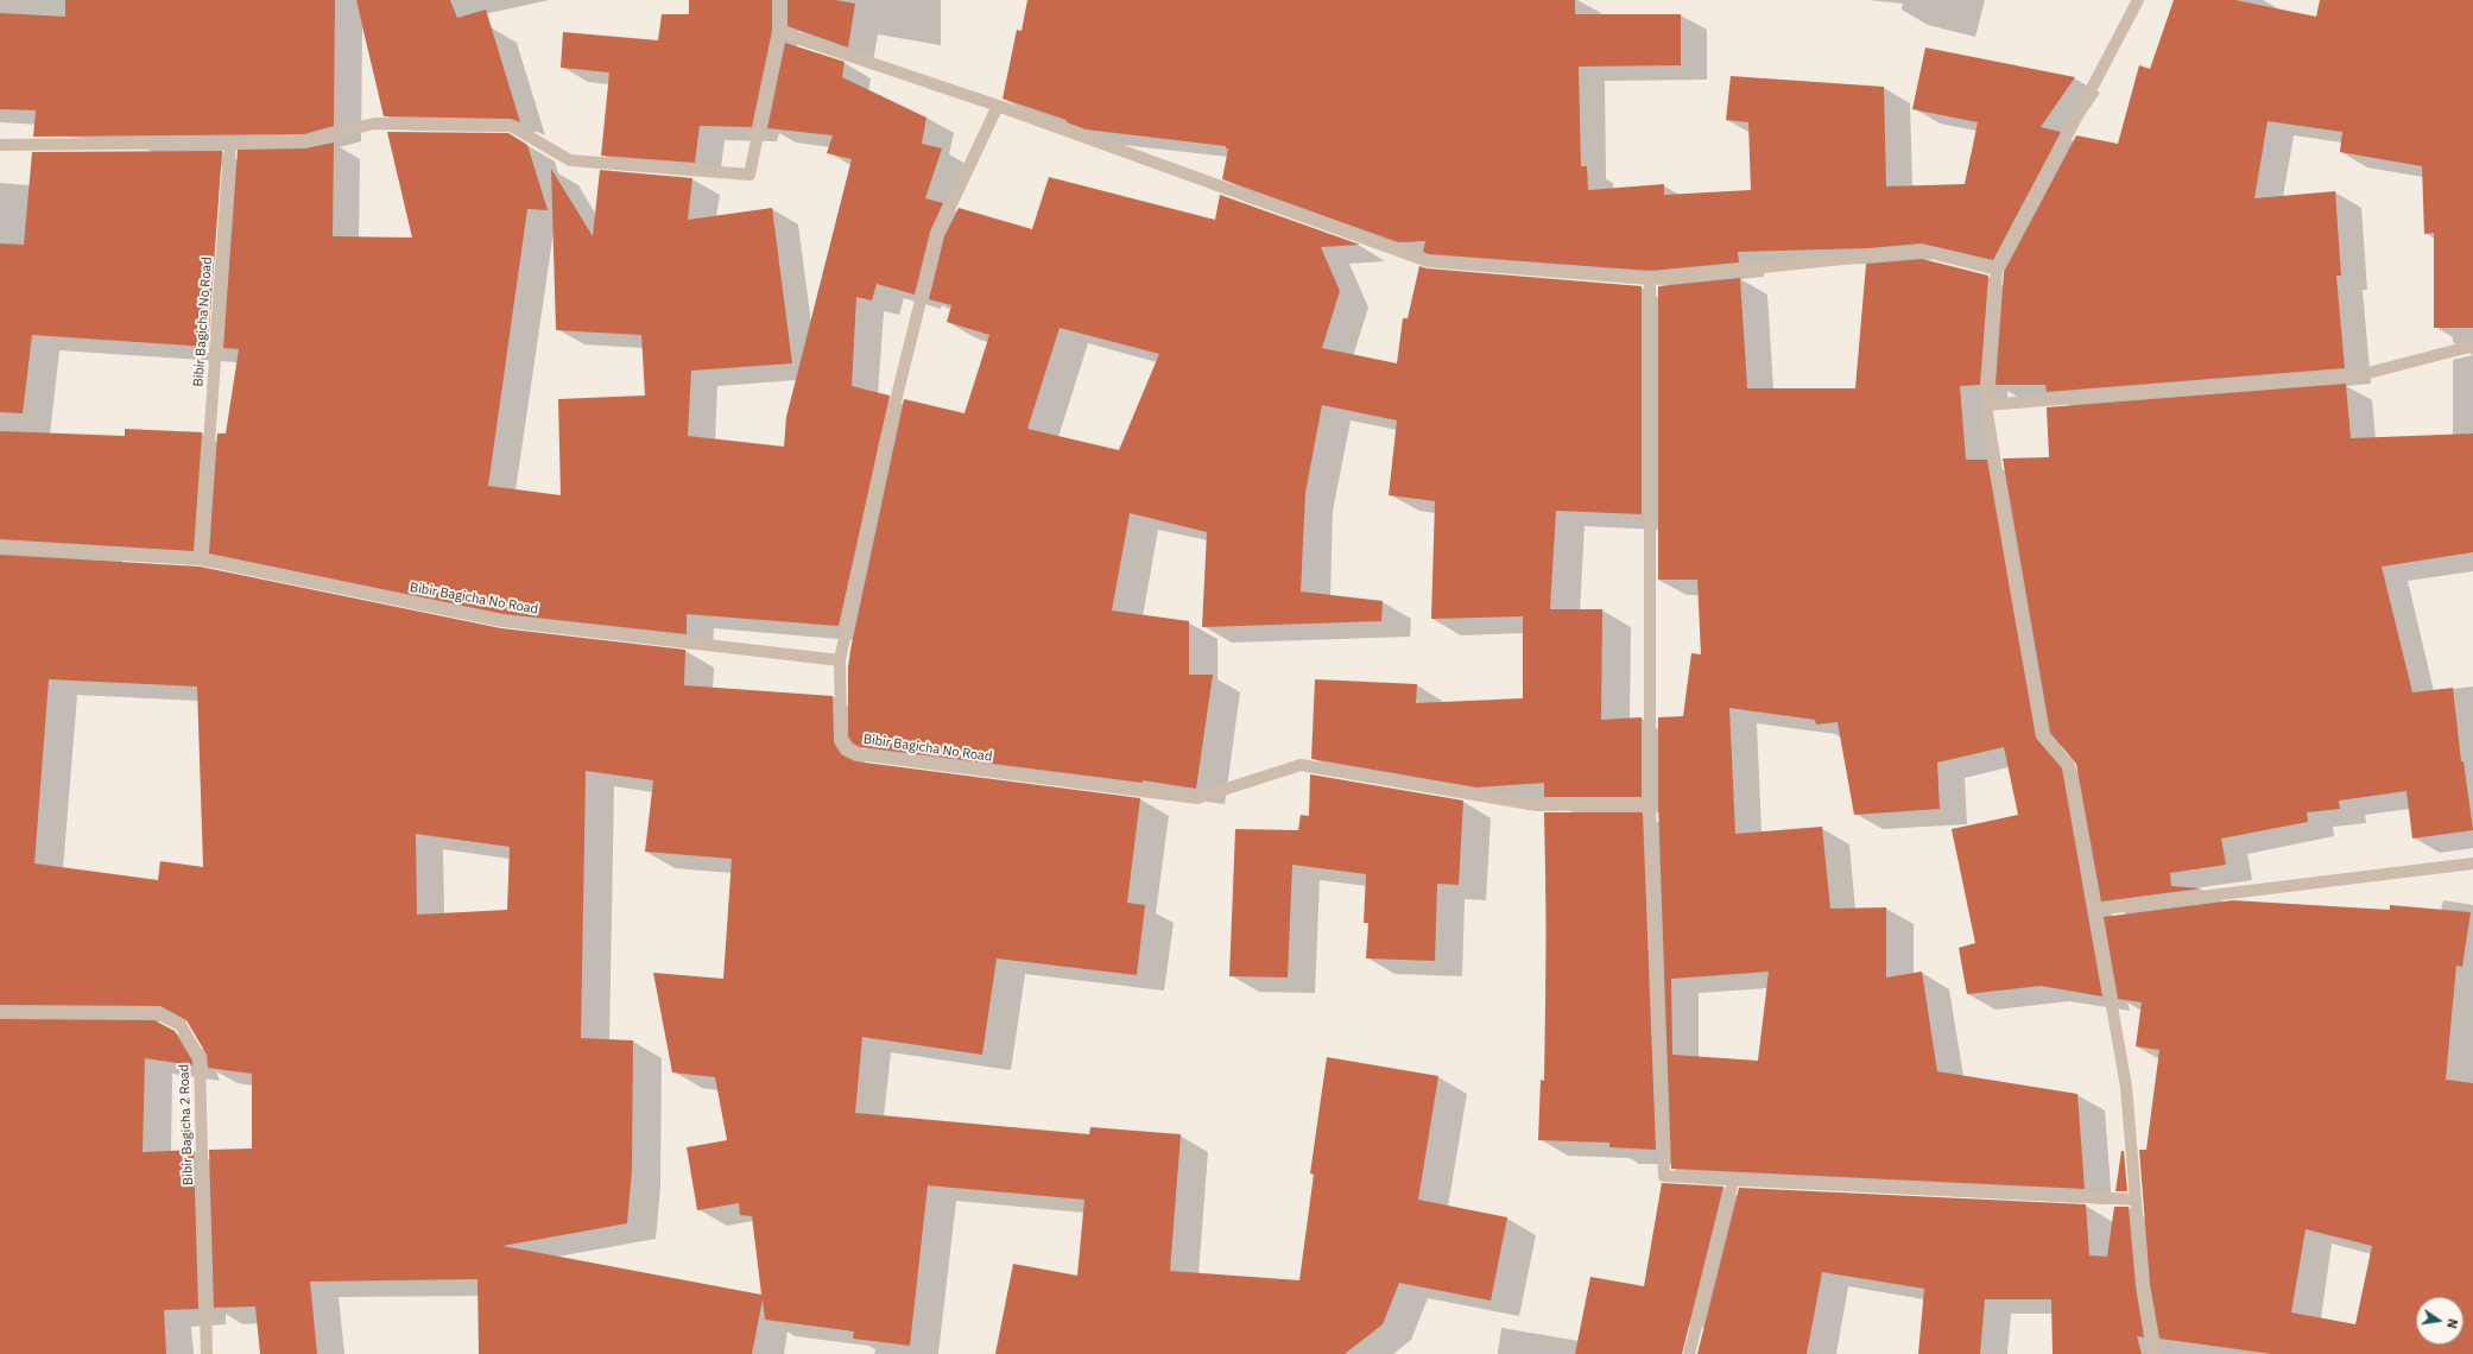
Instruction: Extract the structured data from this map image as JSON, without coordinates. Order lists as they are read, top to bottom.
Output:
{
  "streets": {
    "street": ["Bibir Bagicha No Road", "Bibir Bagicha 2 Road"]
  },
  "north": "right"
}
